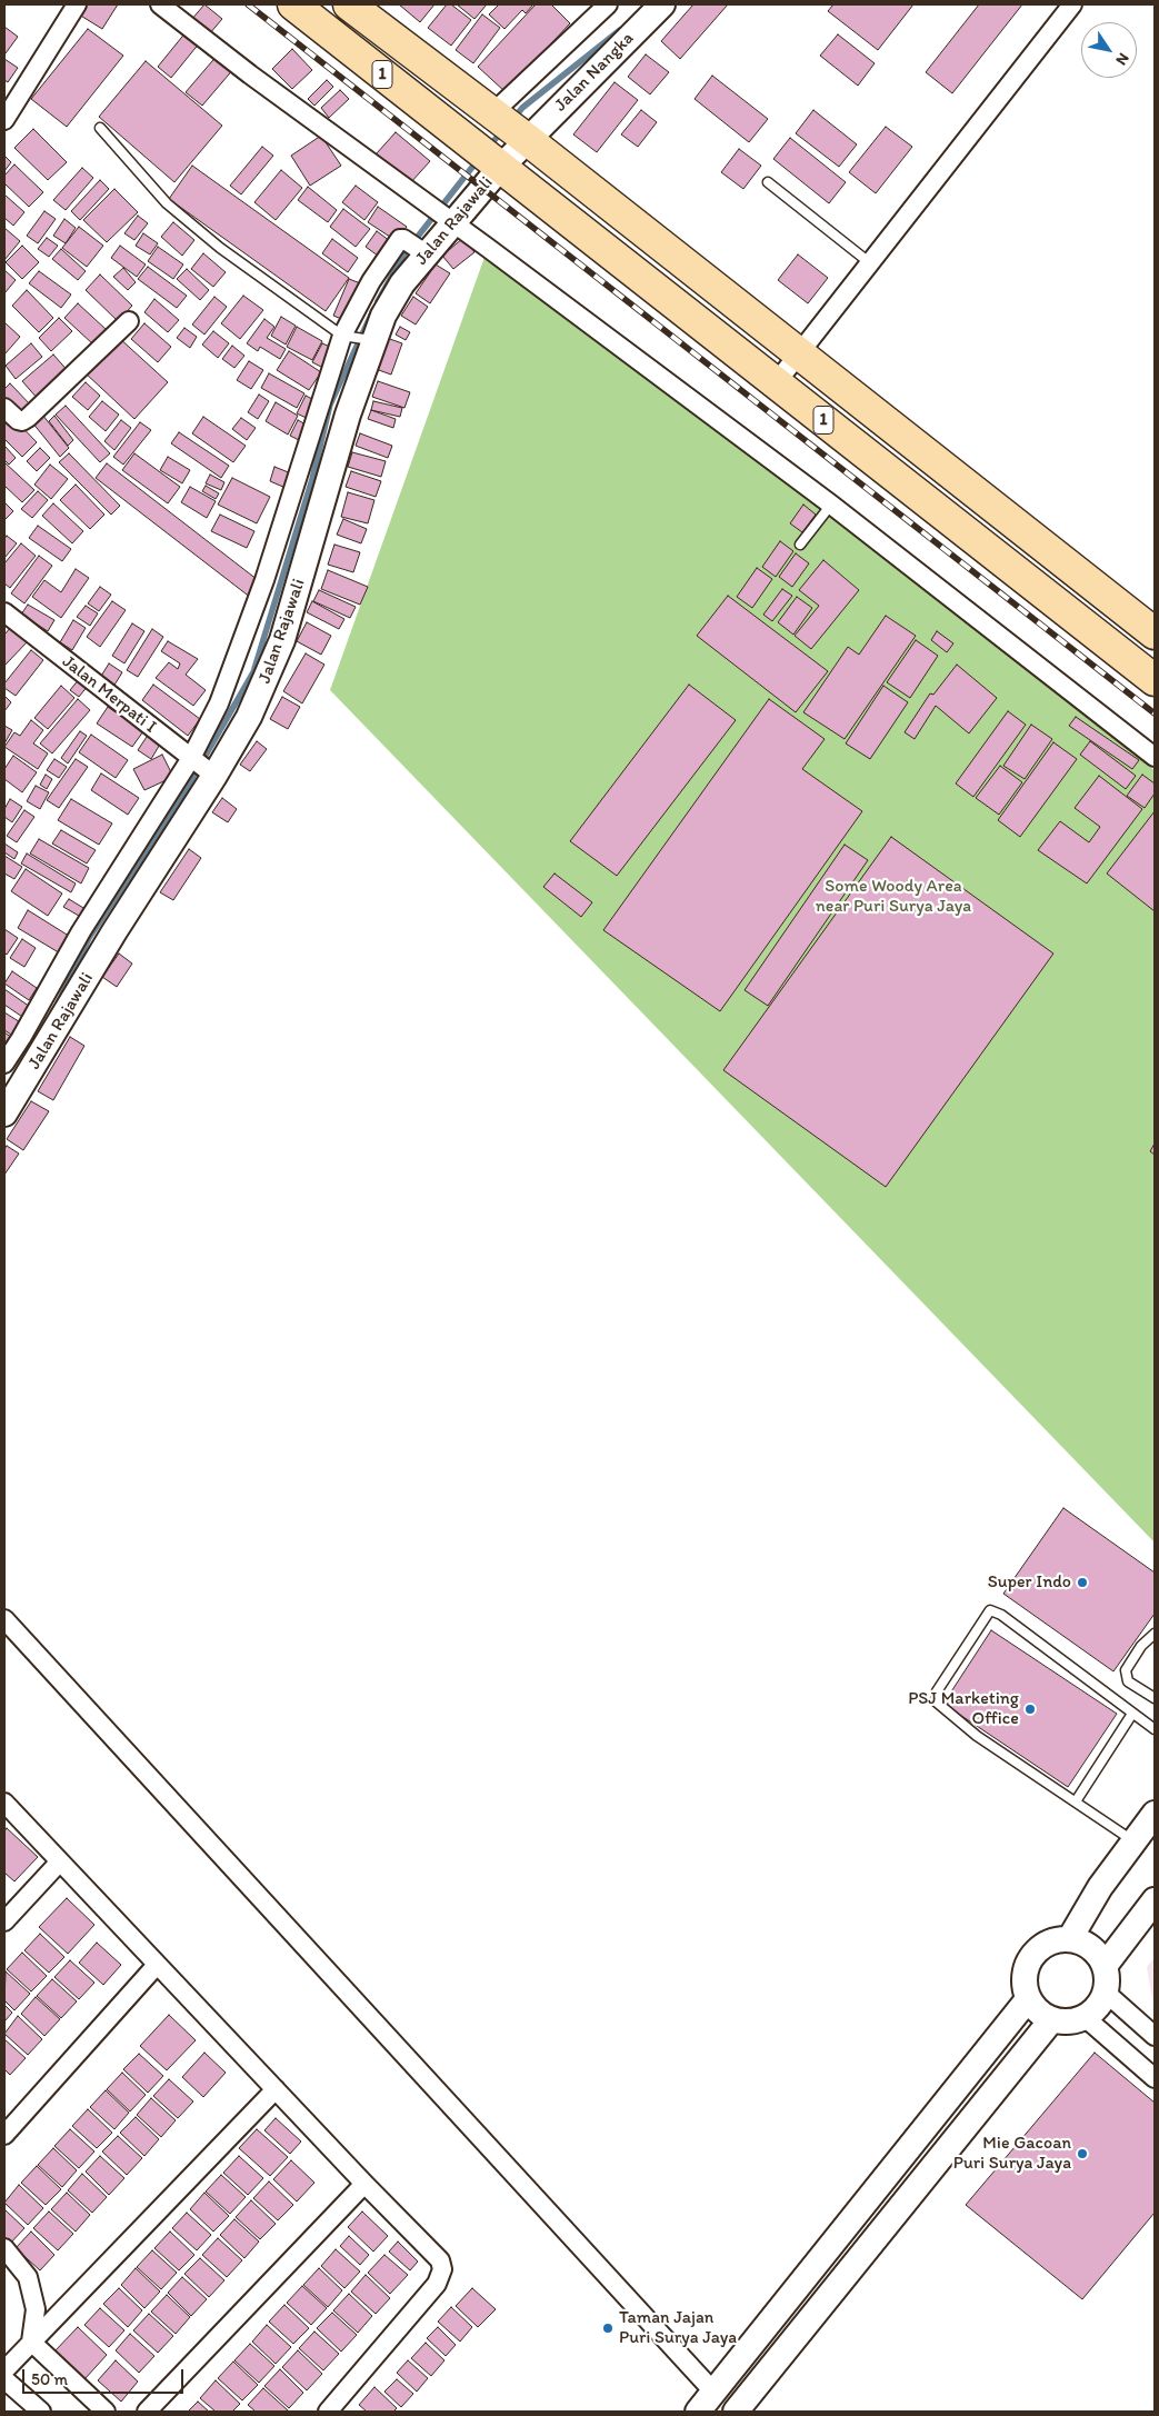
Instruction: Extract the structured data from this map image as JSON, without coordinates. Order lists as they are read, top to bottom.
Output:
{
  "streets": {
    "highway": ["1"],
    "street": ["Jalan Nangka", "Jalan Rajawali", "Jalan Merpati I"]
  },
  "crossings": [
    ["Jalan Nangka", "1"],
    ["Jalan Nangka", "Jalan Rajawali"],
    ["1", "Jalan Rajawali"],
    ["Jalan Rajawali", "Jalan Merpati I"]
  ],
  "parks": ["Some Woody Area near Puri Surya Jaya"],
  "places": [
    "Super Indo",
    "PSJ Marketing Office",
    "Mie Gacoan Puri Surya Jaya",
    "Taman Jajan Puri Surya Jaya"
  ],
  "scale_bar": "50 m",
  "north": "bottom right"
}
